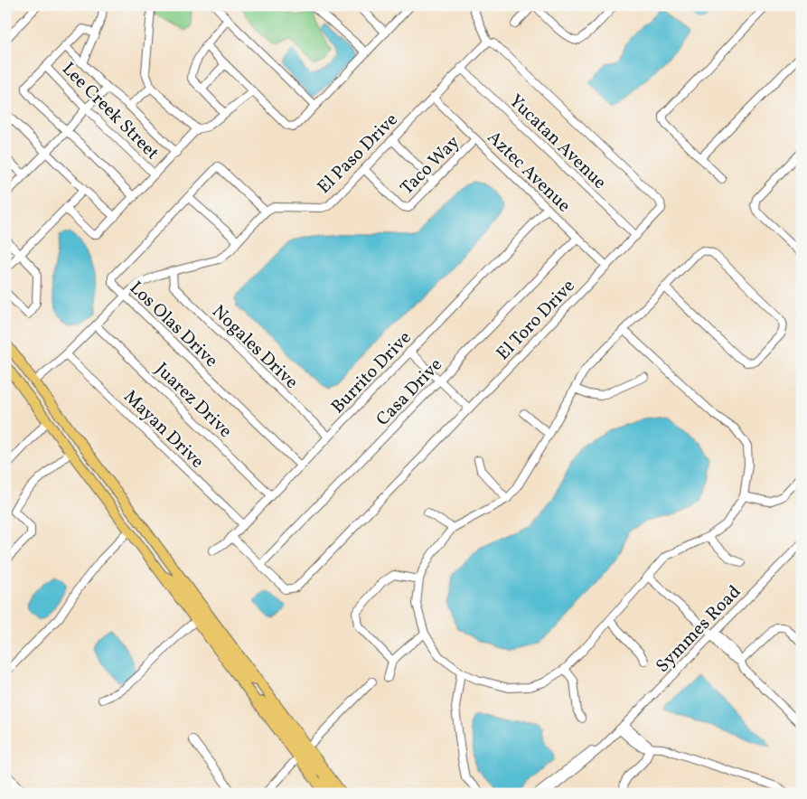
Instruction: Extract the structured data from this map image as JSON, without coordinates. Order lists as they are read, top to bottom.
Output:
{
  "streets": {
    "street": [
      "Lee Creek Street",
      "Yucatan Avenue",
      "El Paso Drive",
      "Taco Way",
      "Aztec Avenue",
      "El Toro Drive",
      "Los Olas Drive",
      "Nogales Drive",
      "Burrito Drive",
      "Casa Drive",
      "Juarez Drive",
      "Mayan Drive",
      "Symmes Road"
    ]
  },
  "crossings": [
    ["Yucatan Avenue", "El Paso Drive"],
    ["Yucatan Avenue", "El Toro Drive"],
    ["El Paso Drive", "Taco Way"],
    ["El Paso Drive", "Aztec Avenue"],
    ["El Paso Drive", "El Toro Drive"],
    ["El Paso Drive", "Los Olas Drive"],
    ["Taco Way", "Aztec Avenue"],
    ["Aztec Avenue", "El Toro Drive"],
    ["Aztec Avenue", "Burrito Drive"],
    ["Aztec Avenue", "Casa Drive"],
    ["El Toro Drive", "Burrito Drive"],
    ["El Toro Drive", "Casa Drive"],
    ["Los Olas Drive", "Burrito Drive"],
    ["Nogales Drive", "Burrito Drive"],
    ["Burrito Drive", "Juarez Drive"],
    ["Burrito Drive", "Mayan Drive"]
  ]
}
